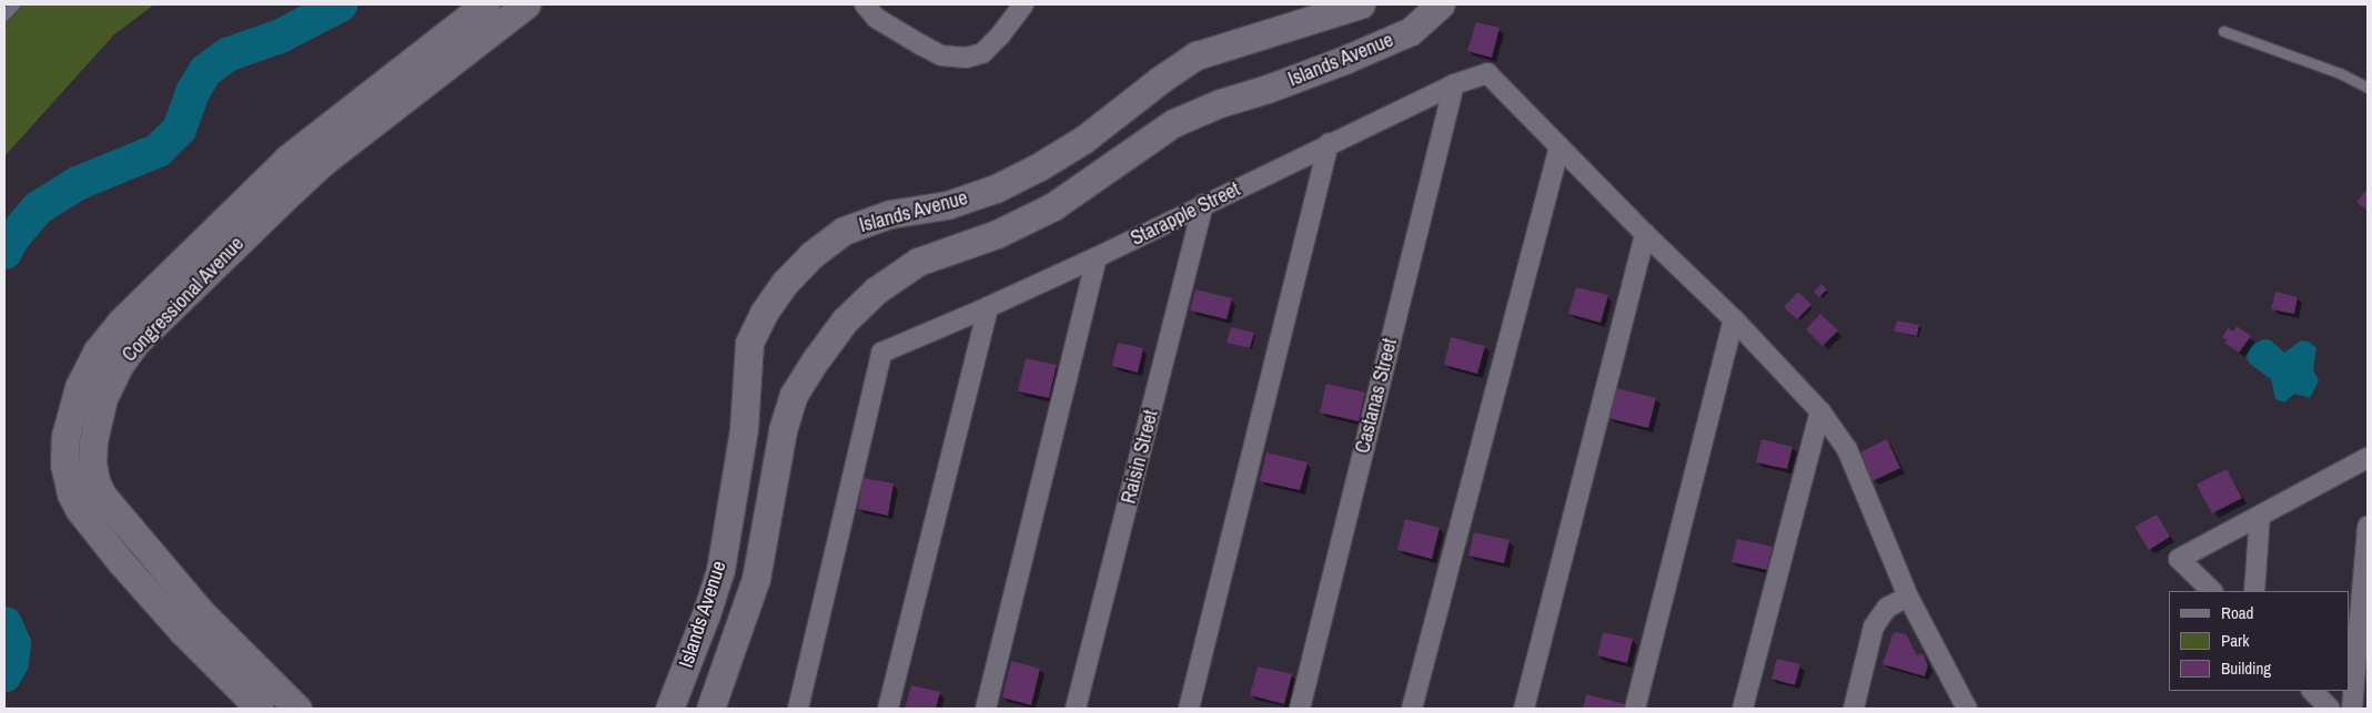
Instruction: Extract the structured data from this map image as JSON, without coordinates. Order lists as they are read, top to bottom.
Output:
{
  "streets": {
    "street": [
      "Islands Avenue",
      "Starapple Street",
      "Congressional Avenue",
      "Castanas Street",
      "Raisin Street"
    ]
  },
  "crossings": [
    ["Starapple Street", "Castanas Street"],
    ["Starapple Street", "Raisin Street"]
  ],
  "legend": ["Road", "Park", "Building"]
}
